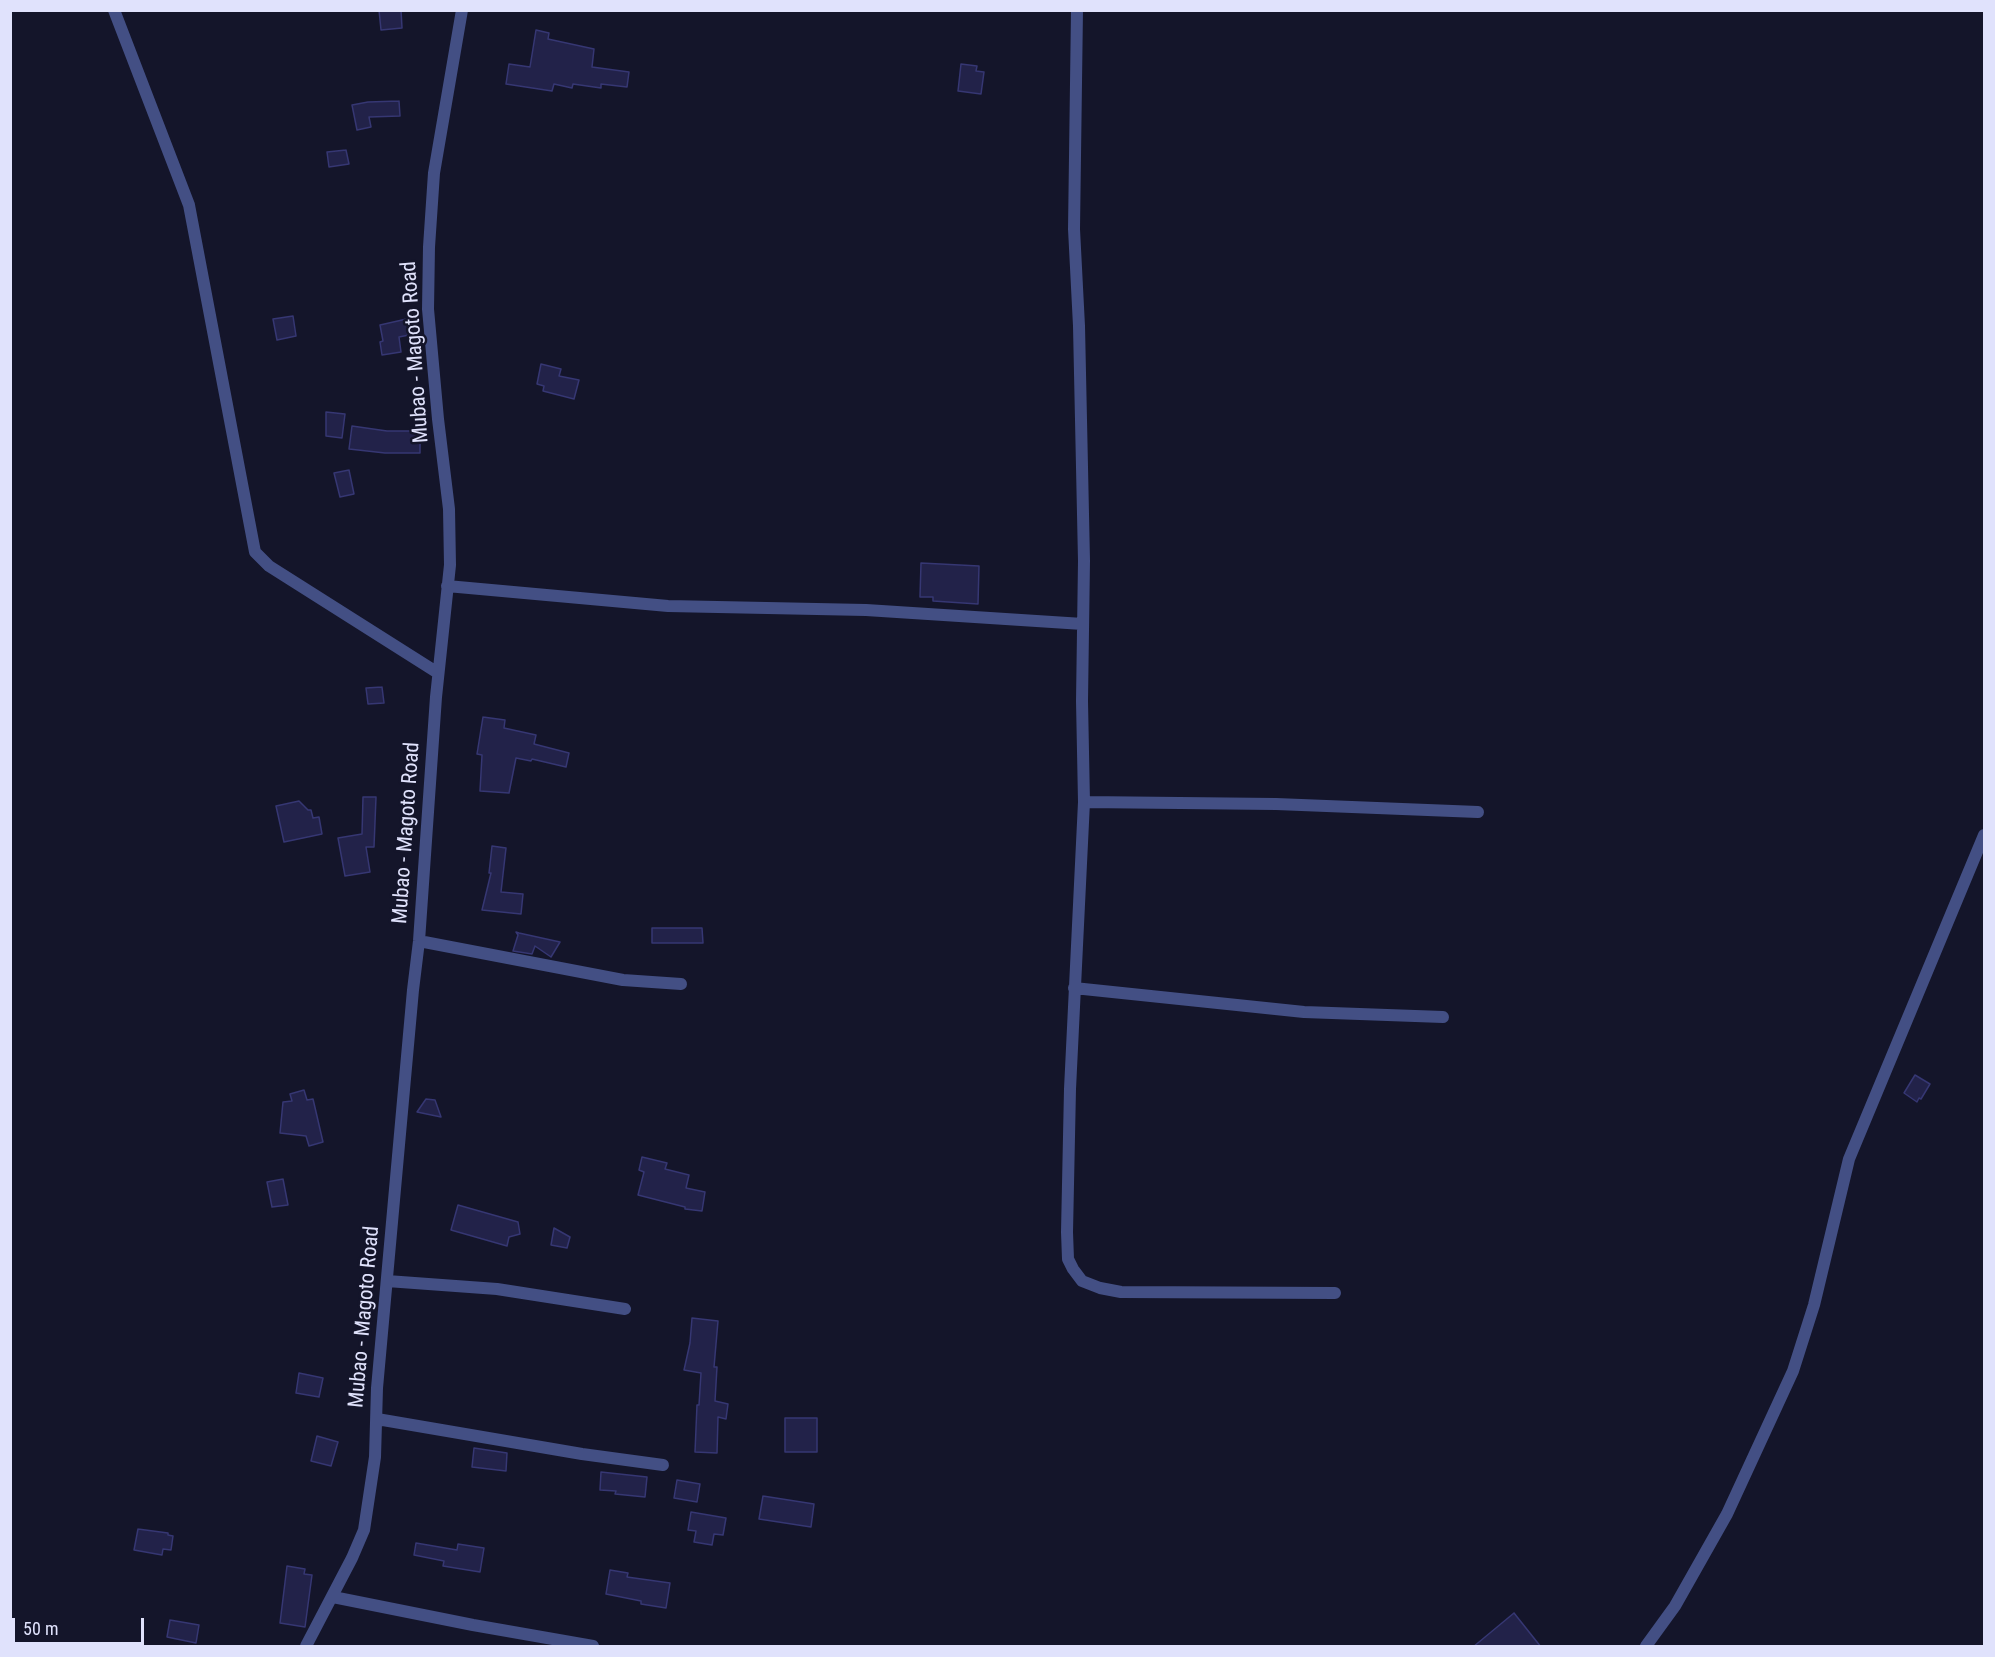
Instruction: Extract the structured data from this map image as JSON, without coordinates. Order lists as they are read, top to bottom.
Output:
{
  "streets": {
    "street": ["Mubao - Magoto Road"]
  },
  "scale_bar": "50 m"
}
